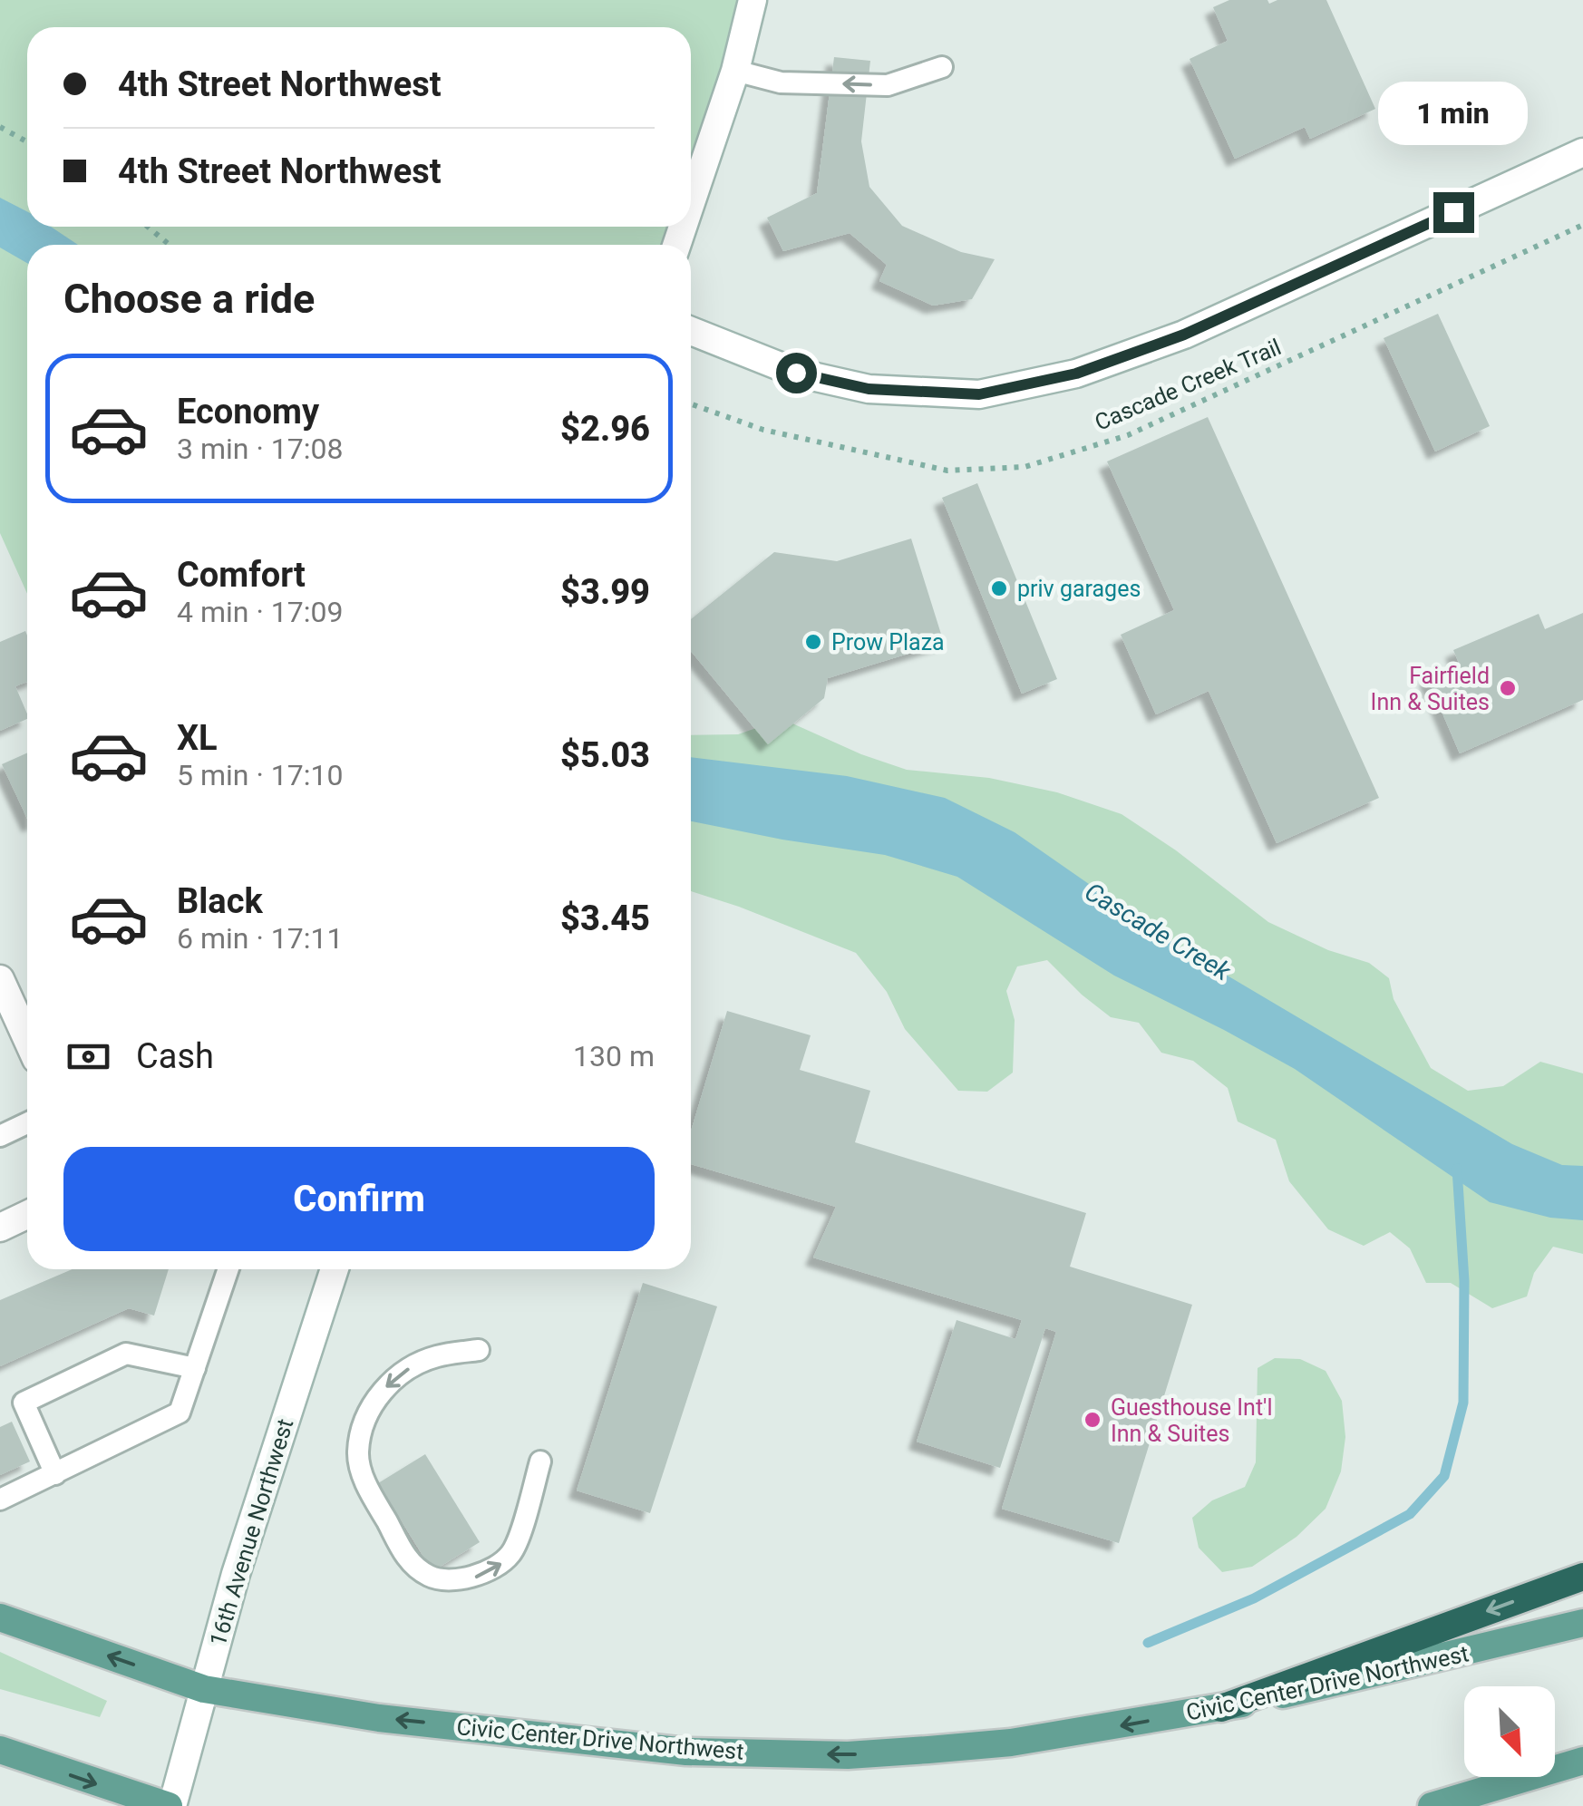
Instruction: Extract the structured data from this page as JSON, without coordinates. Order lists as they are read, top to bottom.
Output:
{
  "streets": {
    "main road": ["Civic Center Drive Northwest"],
    "street": ["16th Avenue Northwest"],
    "path": ["Cascade Creek Trail"]
  },
  "crossings": [
    ["16th Avenue Northwest", "Civic Center Drive Northwest"]
  ],
  "one_way": ["Civic Center Drive Northwest"],
  "water": ["Cascade Creek"],
  "places": [
    "priv garages",
    "Prow Plaza",
    "Fairfield Inn & Suites",
    "Guesthouse Int'l Inn & Suites"
  ],
  "north": "bottom right",
  "page": {
    "banner": ["4th Street Northwest", "4th Street Northwest"],
    "bubble": "1 min",
    "heading": "Choose a ride",
    "list": [
      {
        "name": "Economy",
        "note": "3 min · 17:08",
        "value": "$2.96"
      },
      {
        "name": "Comfort",
        "note": "4 min · 17:09",
        "value": "$3.99"
      },
      {
        "name": "XL",
        "note": "5 min · 17:10",
        "value": "$5.03"
      },
      {
        "name": "Black",
        "note": "6 min · 17:11",
        "value": "$3.45"
      }
    ],
    "pay": ["Cash", "130 m"],
    "buttons": "Confirm"
  }
}
